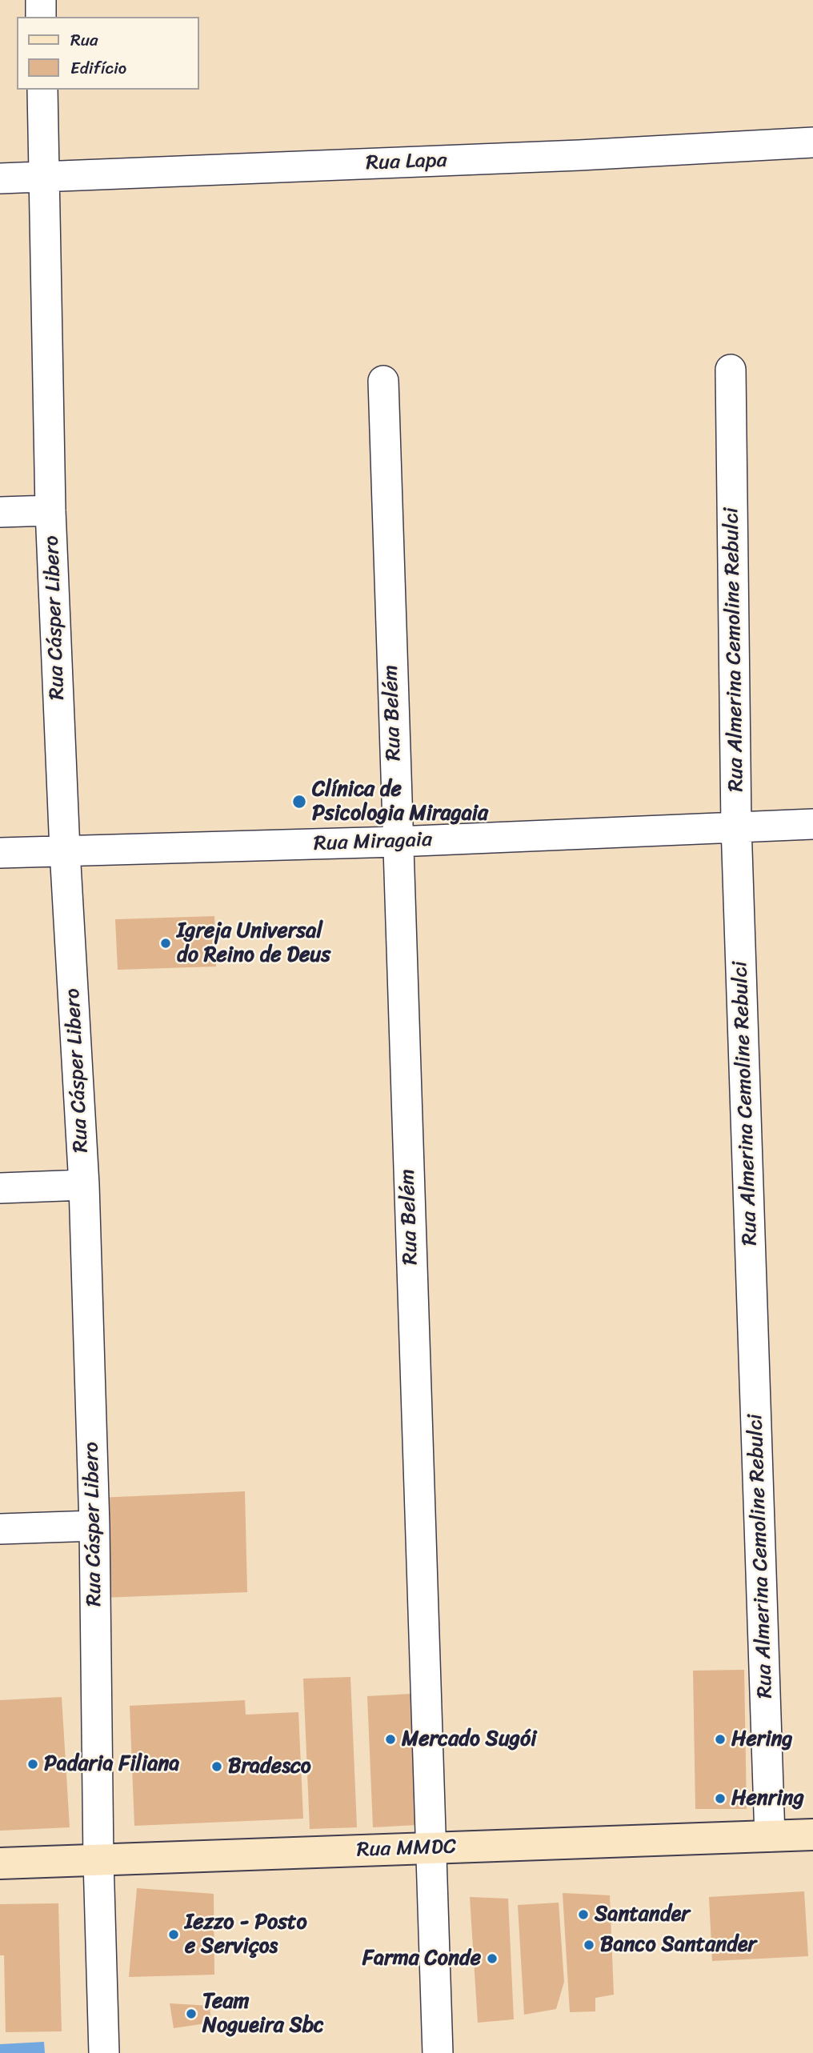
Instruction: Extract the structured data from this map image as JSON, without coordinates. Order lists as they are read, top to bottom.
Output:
{
  "streets": {
    "street": [
      "Rua Lapa",
      "Rua Cásper Libero",
      "Rua Almerina Cemoline Rebulci",
      "Rua Belém",
      "Rua Miragaia",
      "Rua MMDC"
    ]
  },
  "crossings": [
    ["Rua Lapa", "Rua Cásper Libero"],
    ["Rua Cásper Libero", "Rua Miragaia"],
    ["Rua Cásper Libero", "Rua MMDC"],
    ["Rua Almerina Cemoline Rebulci", "Rua Miragaia"],
    ["Rua Almerina Cemoline Rebulci", "Rua MMDC"],
    ["Rua Belém", "Rua Miragaia"],
    ["Rua Belém", "Rua MMDC"]
  ],
  "places": [
    "Clínica de Psicologia Miragaia",
    "Igreja Universal do Reino de Deus",
    "Mercado Sugói",
    "Hering",
    "Padaria Filiana",
    "Bradesco",
    "Henring",
    "Santander",
    "Iezzo - Posto e Serviços",
    "Banco Santander",
    "Farma Conde",
    "Team Nogueira Sbc"
  ],
  "legend": ["Rua", "Edifício"]
}
